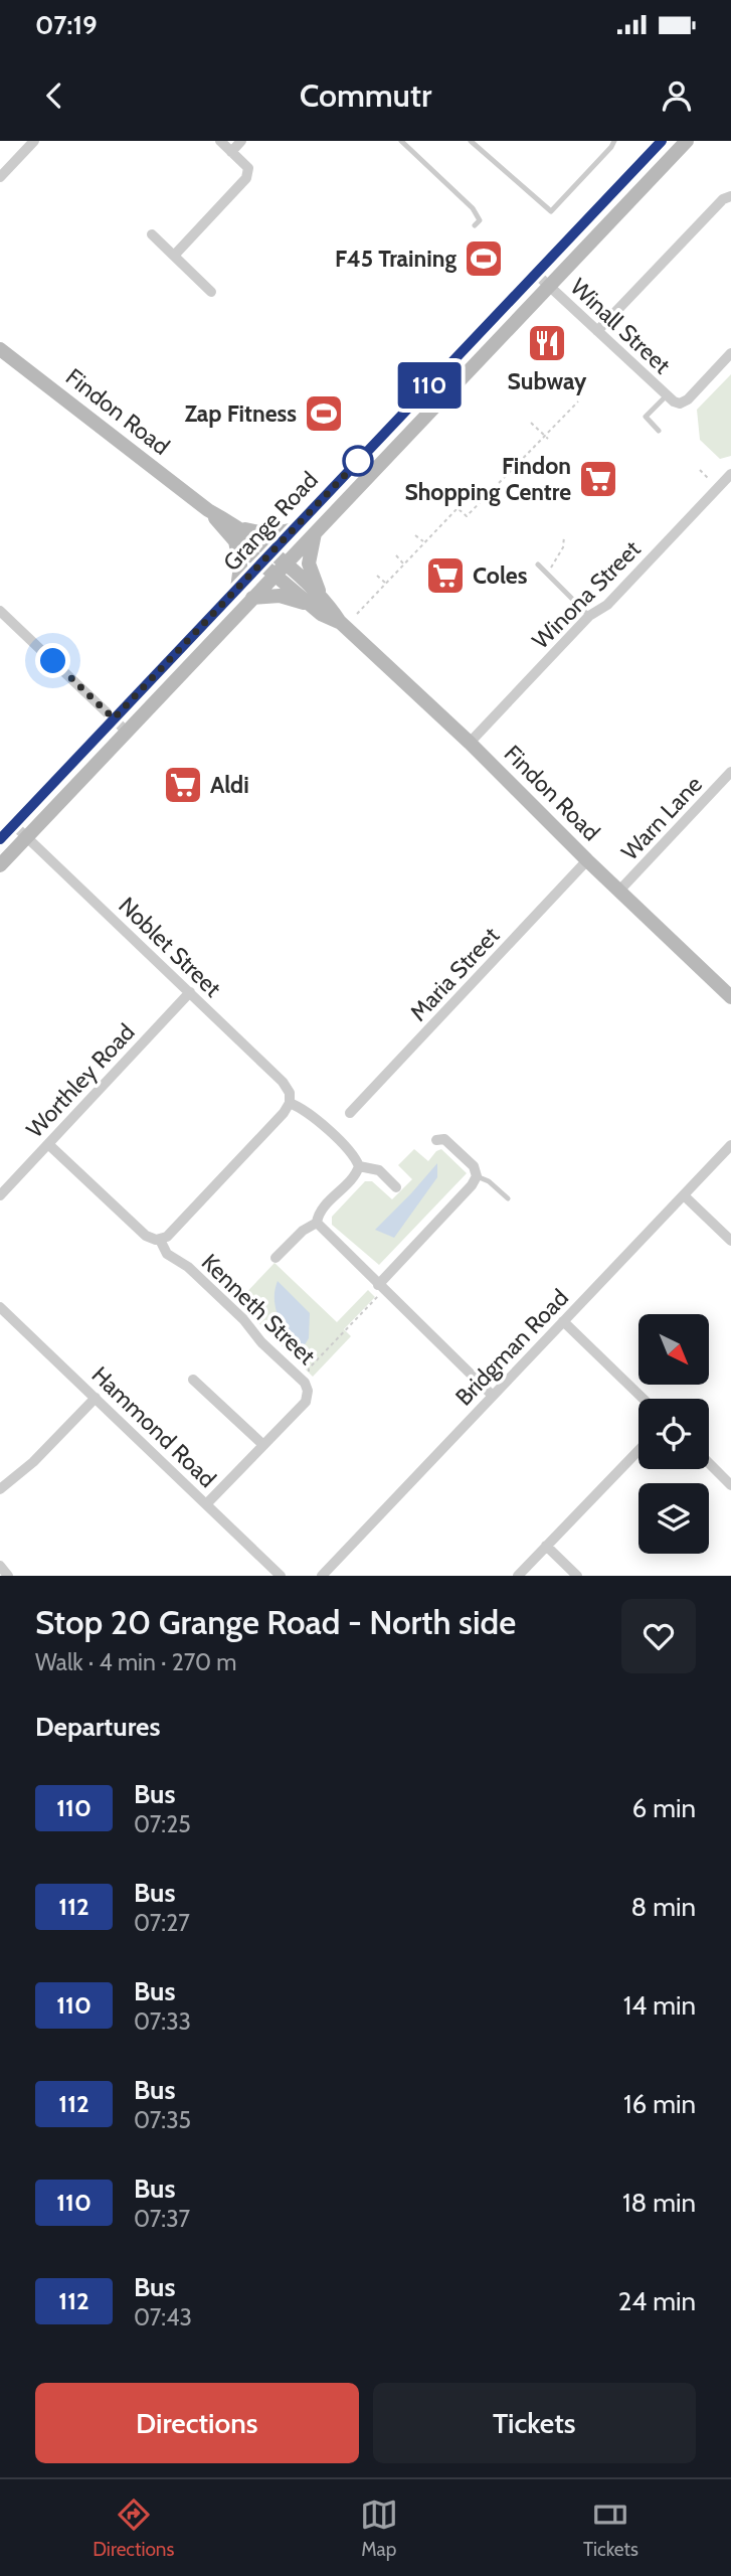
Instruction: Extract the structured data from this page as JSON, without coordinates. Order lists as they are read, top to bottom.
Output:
{
  "streets": {
    "main road": ["Findon Road", "Grange Road"],
    "street": [
      "Winall Street",
      "Winona Street",
      "Warn Lane",
      "Noblet Street",
      "Maria Street",
      "Worthley Road",
      "Kenneth Street",
      "Bridgman Road",
      "Hammond Road"
    ]
  },
  "crossings": [
    ["Winall Street", "Grange Road"],
    ["Findon Road", "Grange Road"],
    ["Findon Road", "Winona Street"],
    ["Findon Road", "Warn Lane"],
    ["Findon Road", "Maria Street"],
    ["Grange Road", "Noblet Street"],
    ["Noblet Street", "Worthley Road"],
    ["Worthley Road", "Kenneth Street"],
    ["Kenneth Street", "Hammond Road"]
  ],
  "places": {
    "sports": ["F45 Training", "Zap Fitness"],
    "restaurant": ["Subway"],
    "supermarket": ["Findon Shopping Centre", "Coles", "Aldi"]
  },
  "lines": ["bus line 110"],
  "north": "bottom right",
  "page": {
    "status": "07:19",
    "header": "Commutr",
    "on_map": "110",
    "heading": [
      ["Stop 20 Grange Road - North side", "Walk · 4 min · 270 m"],
      "Departures"
    ],
    "list": [
      {
        "mark": "110",
        "name": "Bus",
        "note": "07:25",
        "value": "6 min"
      },
      {
        "mark": "112",
        "name": "Bus",
        "note": "07:27",
        "value": "8 min"
      },
      {
        "mark": "110",
        "name": "Bus",
        "note": "07:33",
        "value": "14 min"
      },
      {
        "mark": "112",
        "name": "Bus",
        "note": "07:35",
        "value": "16 min"
      },
      {
        "mark": "110",
        "name": "Bus",
        "note": "07:37",
        "value": "18 min"
      },
      {
        "mark": "112",
        "name": "Bus",
        "note": "07:43",
        "value": "24 min"
      }
    ],
    "buttons": ["Directions", "Tickets"],
    "tabs": ["Directions", "Map", "Tickets"]
  }
}
